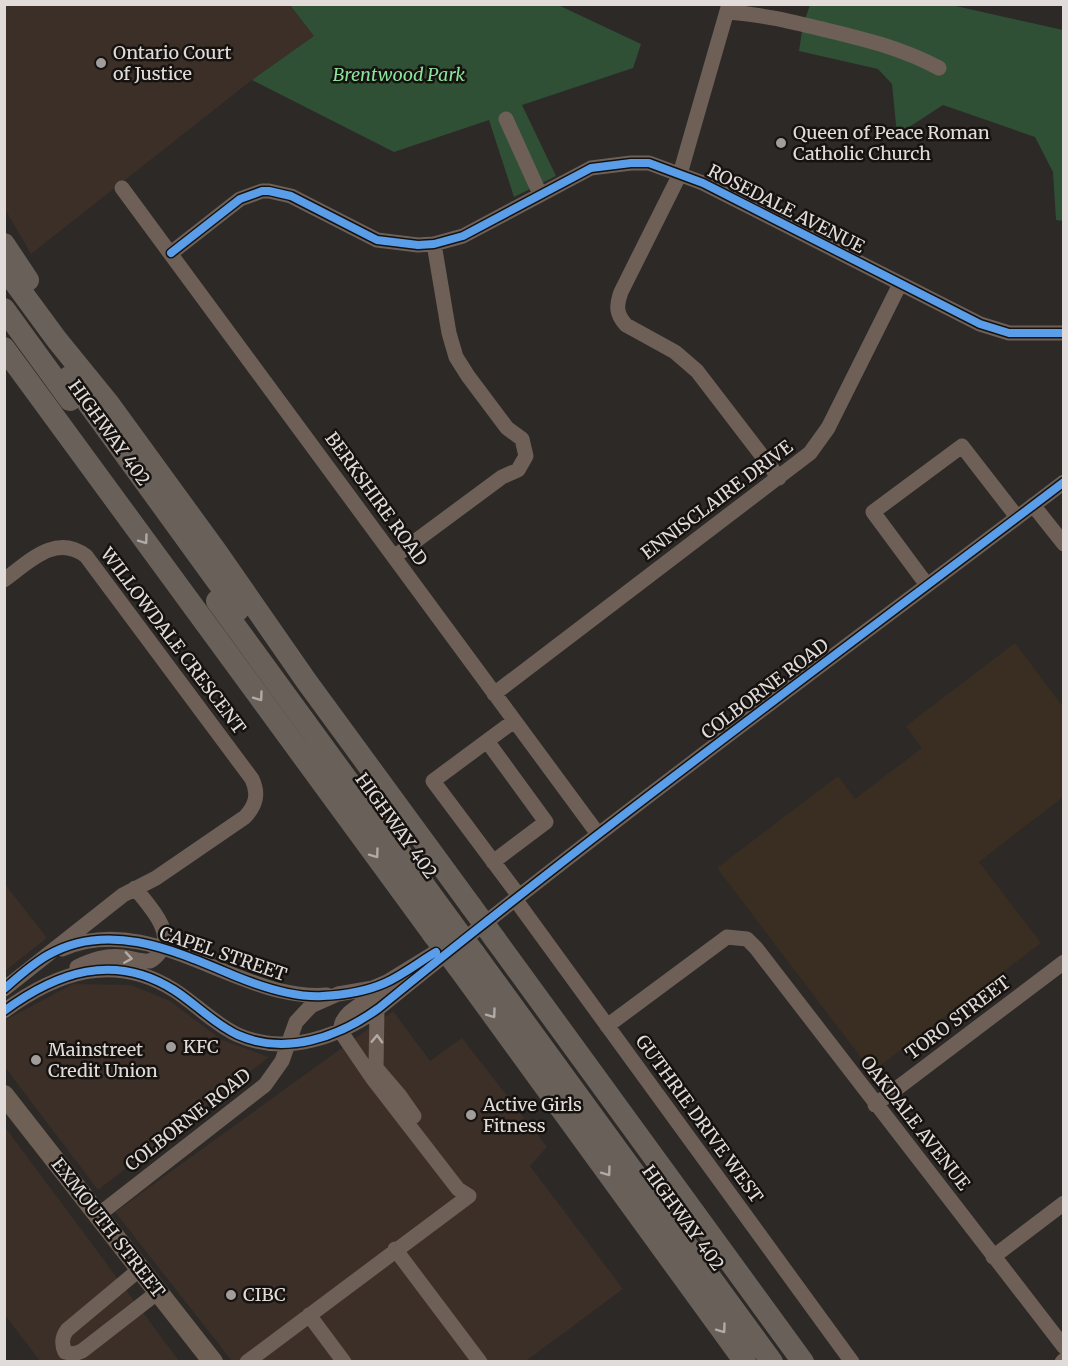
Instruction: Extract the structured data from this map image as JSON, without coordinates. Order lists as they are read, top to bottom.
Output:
{
  "streets": {
    "highway": ["HIGHWAY 402"],
    "main road": ["EXMOUTH STREET"],
    "street": [
      "ROSEDALE AVENUE",
      "BERKSHIRE ROAD",
      "ENNISCLAIRE DRIVE",
      "WILLOWDALE CRESCENT",
      "COLBORNE ROAD",
      "CAPEL STREET",
      "TORO STREET",
      "GUTHRIE DRIVE WEST",
      "OAKDALE AVENUE"
    ]
  },
  "crossings": [
    ["ROSEDALE AVENUE", "BERKSHIRE ROAD"],
    ["ROSEDALE AVENUE", "ENNISCLAIRE DRIVE"],
    ["HIGHWAY 402", "COLBORNE ROAD"],
    ["BERKSHIRE ROAD", "ENNISCLAIRE DRIVE"],
    ["BERKSHIRE ROAD", "COLBORNE ROAD"],
    ["WILLOWDALE CRESCENT", "CAPEL STREET"],
    ["COLBORNE ROAD", "CAPEL STREET"],
    ["COLBORNE ROAD", "GUTHRIE DRIVE WEST"],
    ["COLBORNE ROAD", "EXMOUTH STREET"],
    ["TORO STREET", "OAKDALE AVENUE"],
    ["GUTHRIE DRIVE WEST", "OAKDALE AVENUE"]
  ],
  "parks": ["Brentwood Park"],
  "places": [
    "Ontario Court of Justice",
    "Queen of Peace Roman Catholic Church",
    "KFC",
    "Mainstreet Credit Union",
    "Active Girls Fitness",
    "CIBC"
  ]
}
